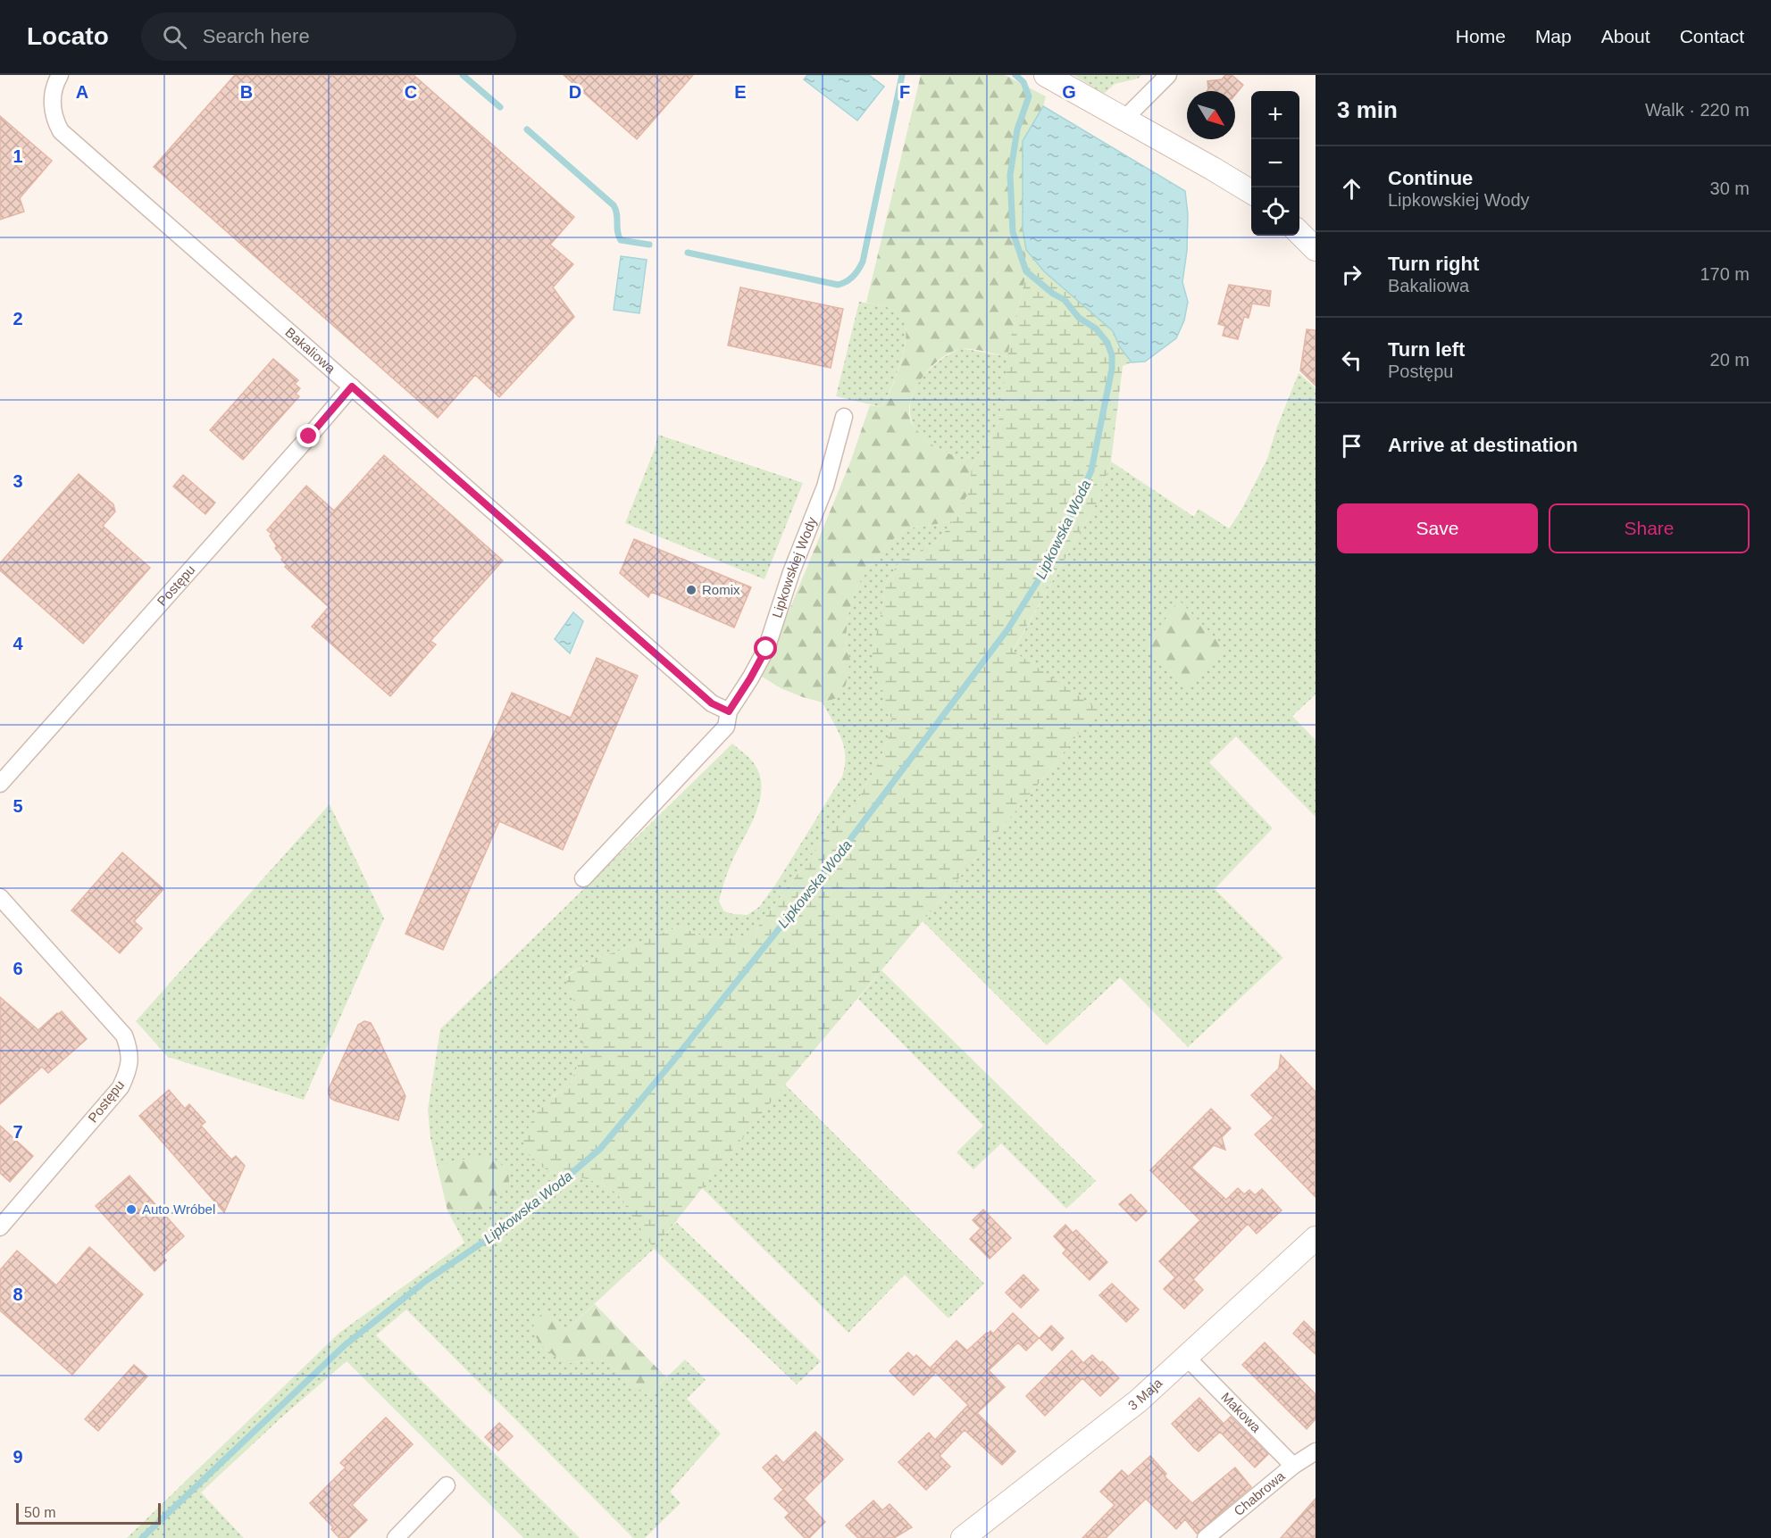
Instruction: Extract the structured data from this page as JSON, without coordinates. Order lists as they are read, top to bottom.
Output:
{
  "streets": {
    "main road": ["3 Maja"],
    "street": [
      "Bakaliowa",
      "Lipkowskiej Wody",
      "Postępu",
      "Makowa",
      "Chabrowa"
    ]
  },
  "crossings": [
    ["Bakaliowa", "Lipkowskiej Wody"],
    ["Bakaliowa", "Postępu"],
    ["3 Maja", "Makowa"],
    ["Makowa", "Chabrowa"]
  ],
  "water": ["Lipkowska Woda"],
  "places": ["Romix", "Auto Wróbel"],
  "scale_bar": "50 m",
  "north": "bottom right",
  "page": {
    "header": "Locato",
    "search": "Search here",
    "nav": [
      "Home",
      "Map",
      "About",
      "Contact"
    ],
    "heading": ["3 min", "Walk · 220 m"],
    "map_buttons": ["+", "−"],
    "list": [
      ["Continue", "Lipkowskiej Wody", "30 m"],
      ["Turn right", "Bakaliowa", "170 m"],
      ["Turn left", "Postępu", "20 m"],
      "Arrive at destination"
    ],
    "buttons": ["Save", "Share"],
    "scale": "50 m"
  },
  "grid": {
    "columns": [
      "A",
      "B",
      "C",
      "D",
      "E",
      "F",
      "G"
    ],
    "rows": [
      "1",
      "2",
      "3",
      "4",
      "5",
      "6",
      "7",
      "8",
      "9"
    ]
  }
}
